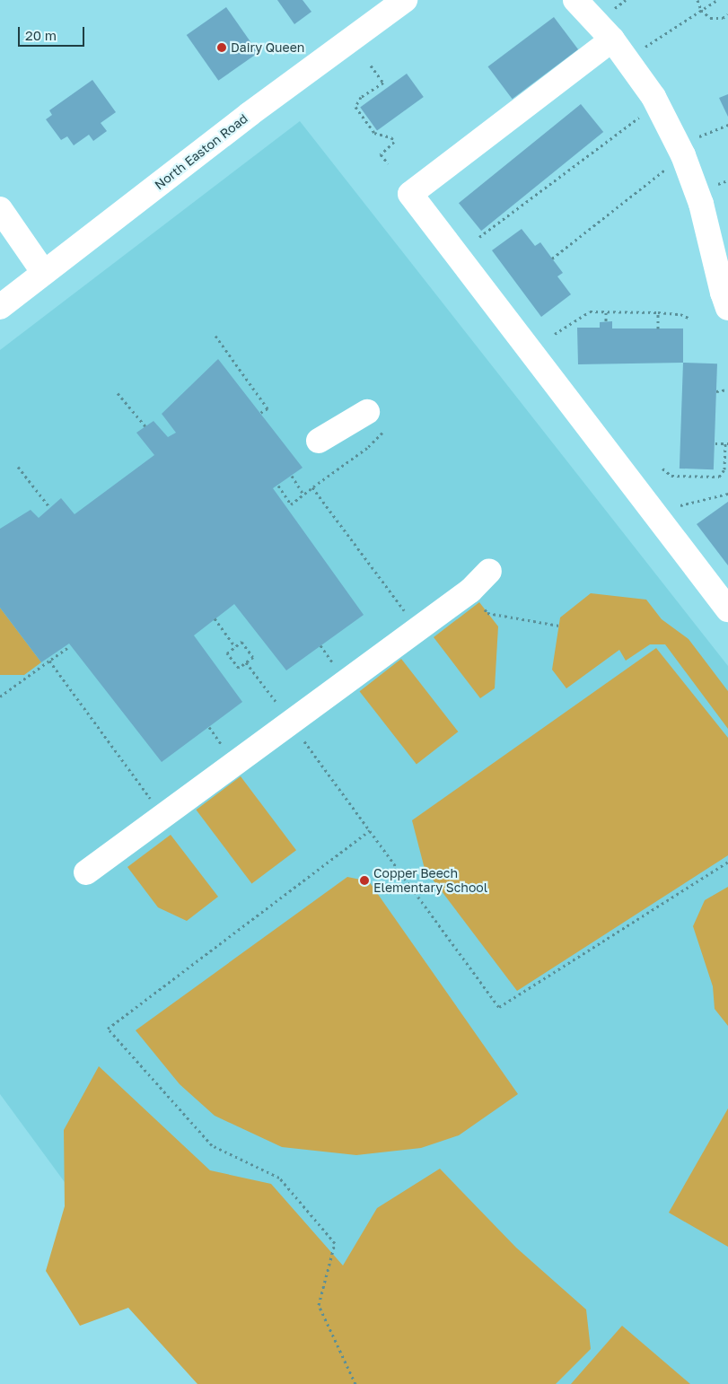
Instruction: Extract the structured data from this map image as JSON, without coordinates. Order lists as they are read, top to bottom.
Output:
{
  "streets": {
    "main road": ["North Easton Road"]
  },
  "places": ["Dairy Queen", "Copper Beech Elementary School"],
  "scale_bar": "20 m"
}
